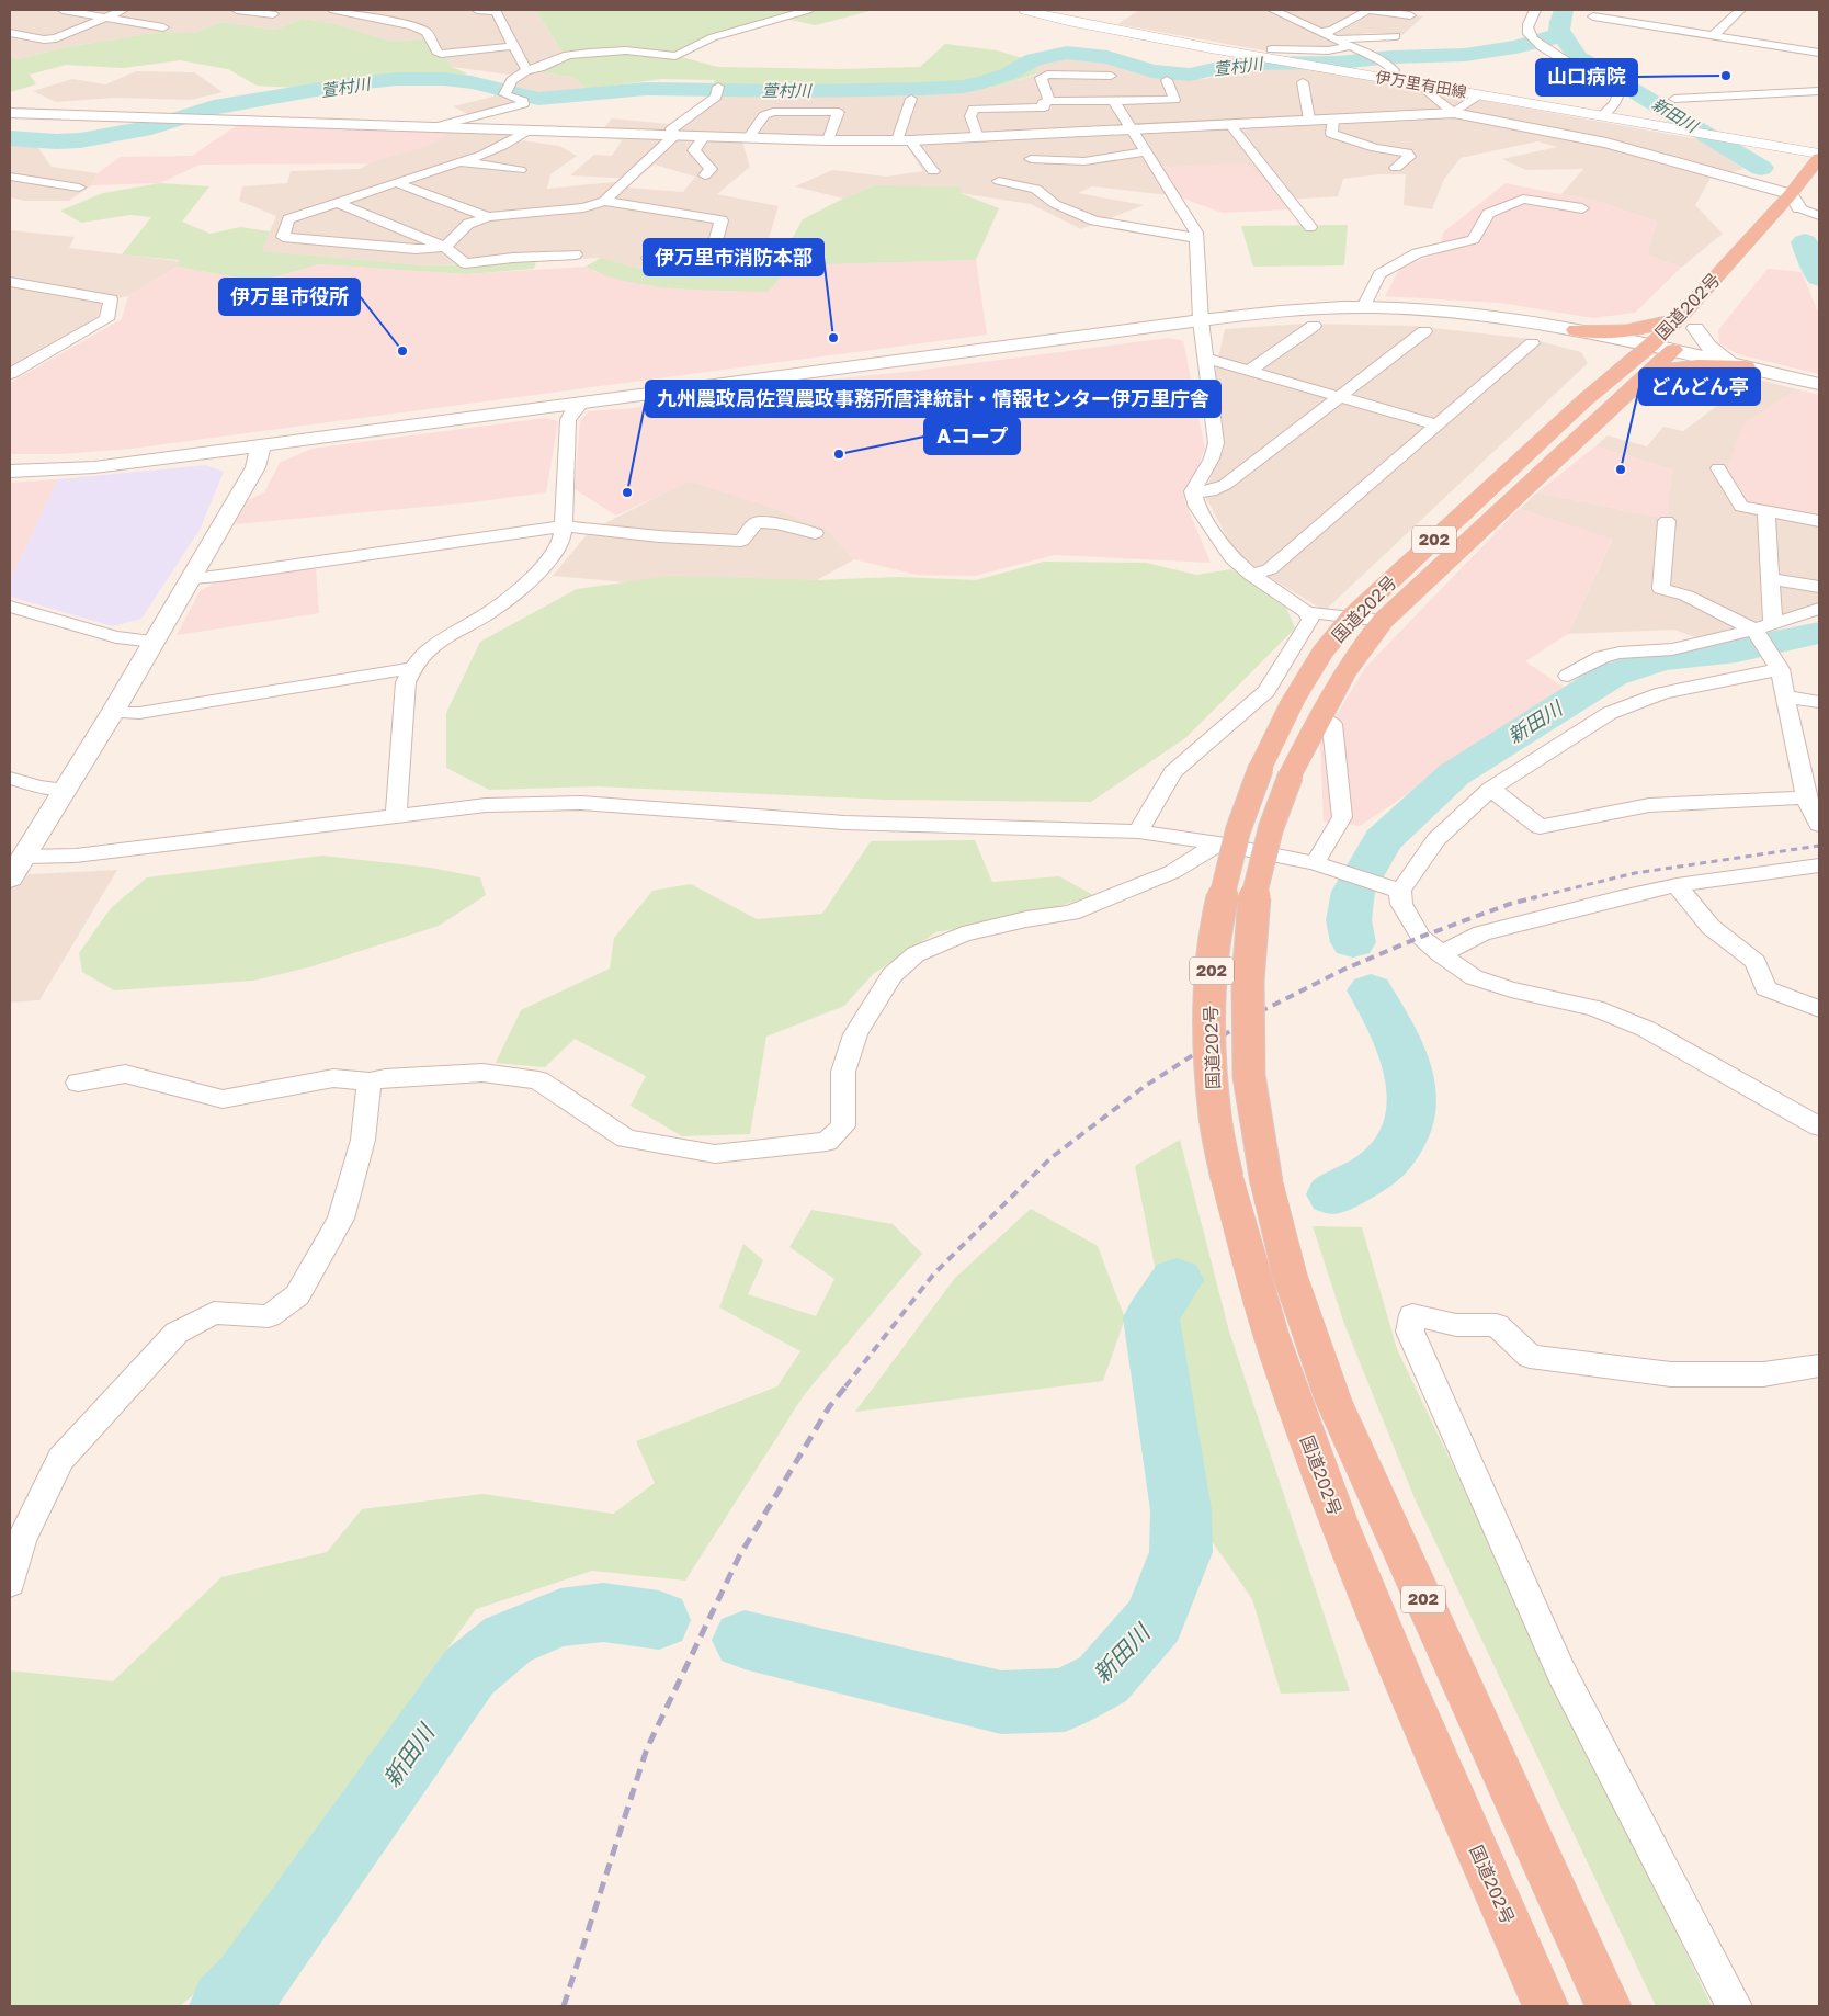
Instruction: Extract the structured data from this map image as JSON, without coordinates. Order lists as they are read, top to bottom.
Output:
{
  "streets": {
    "highway": ["国道202号", "202"],
    "main road": ["伊万里有田線"]
  },
  "crossings": [
    ["伊万里有田線", "国道202号"]
  ],
  "water": ["萱村川", "新田川"],
  "places": [
    "山口病院",
    "伊万里市消防本部",
    "伊万里市役所",
    "Aコープ",
    "どんどん亭",
    "九州農政局佐賀農政事務所唐津統計・情報センター伊万里庁舎"
  ]
}
